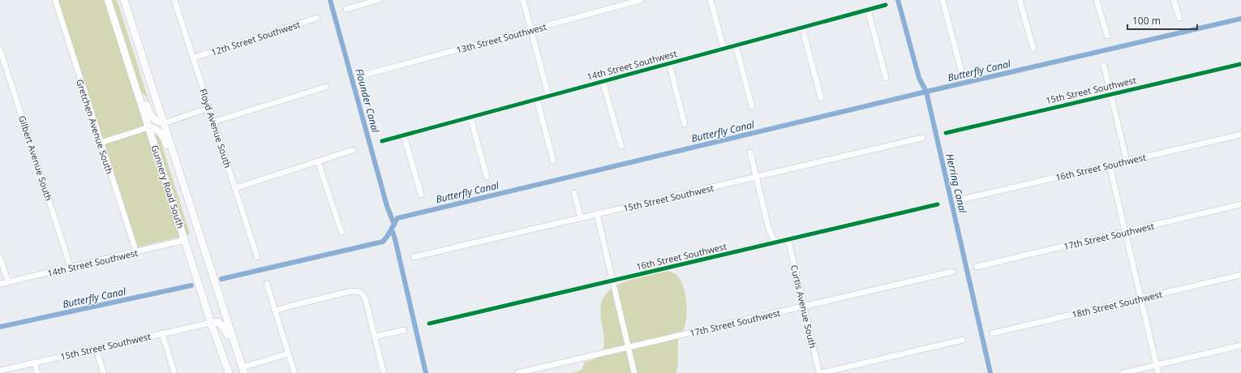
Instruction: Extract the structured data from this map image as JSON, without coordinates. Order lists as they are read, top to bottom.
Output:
{
  "streets": {
    "main road": ["Gunnery Road South"],
    "street": [
      "12th Street Southwest",
      "13th Street Southwest",
      "14th Street Southwest",
      "15th Street Southwest",
      "Gretchen Avenue South",
      "Floyd Avenue South",
      "Gilbert Avenue South",
      "16th Street Southwest",
      "17th Street Southwest",
      "18th Street Southwest",
      "Curtis Avenue South"
    ]
  },
  "crossings": [
    ["12th Street Southwest", "Floyd Avenue South"],
    ["14th Street Southwest", "Gretchen Avenue South"],
    ["14th Street Southwest", "Gilbert Avenue South"],
    ["14th Street Southwest", "Gunnery Road South"],
    ["15th Street Southwest", "Gunnery Road South"],
    ["16th Street Southwest", "Curtis Avenue South"],
    ["17th Street Southwest", "Curtis Avenue South"]
  ],
  "water": ["Butterfly Canal", "Flounder Canal", "Herring Canal"],
  "scale_bar": "100 m"
}
